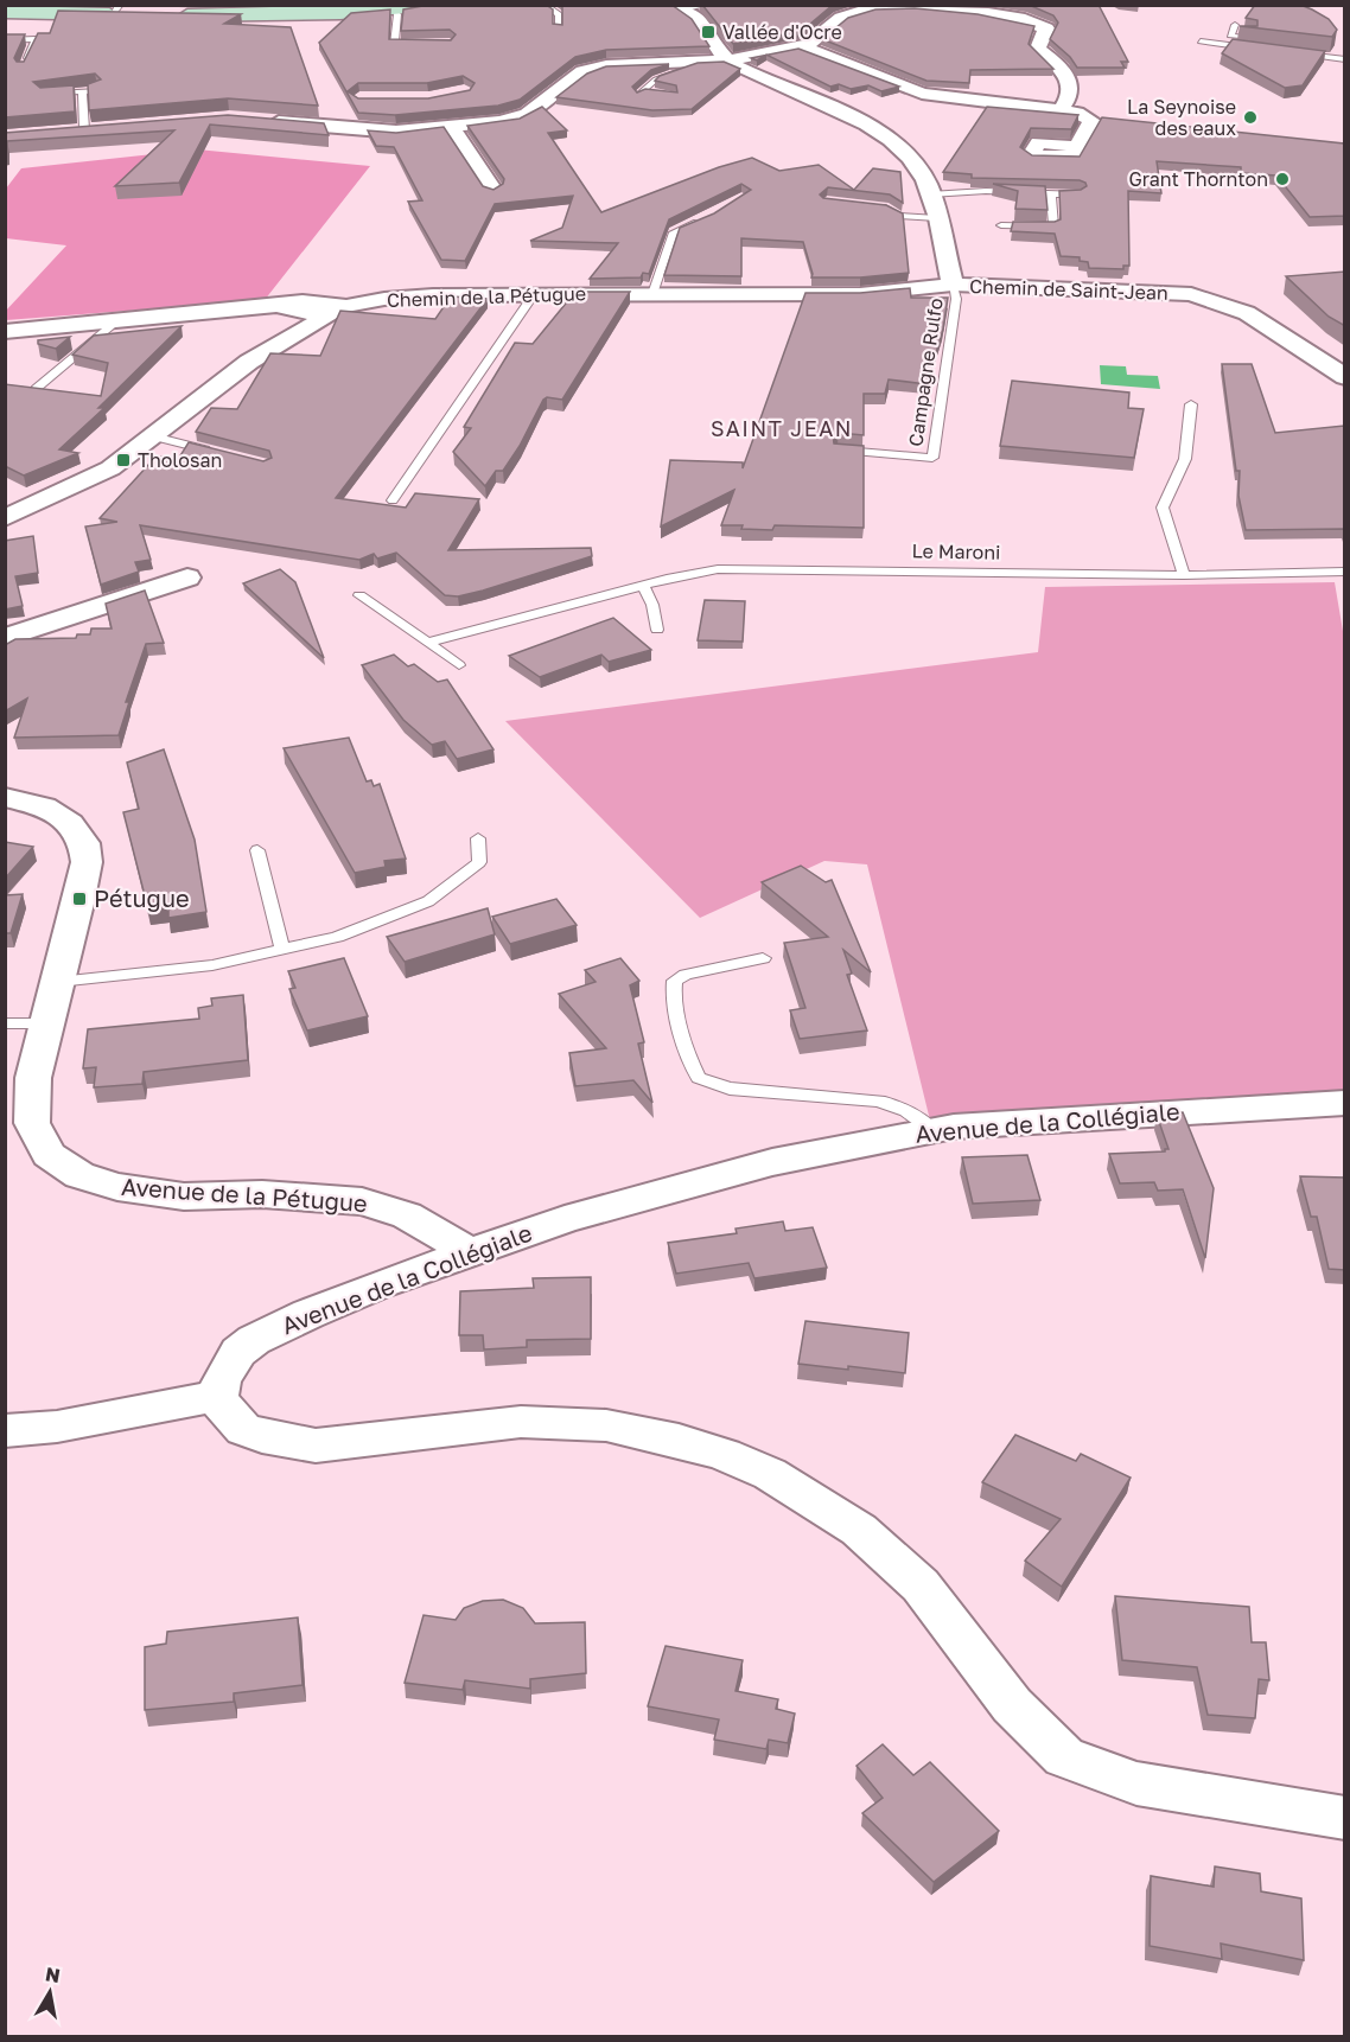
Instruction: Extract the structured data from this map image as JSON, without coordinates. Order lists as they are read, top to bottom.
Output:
{
  "streets": {
    "street": [
      "Chemin de Saint-Jean",
      "Chemin de la Pétugue",
      "Avenue de la Collégiale",
      "Avenue de la Pétugue"
    ],
    "lane": ["Campagne Rulfo", "Le Maroni"]
  },
  "crossings": [
    ["Chemin de Saint-Jean", "Chemin de la Pétugue"],
    ["Chemin de Saint-Jean", "Campagne Rulfo"],
    ["Chemin de la Pétugue", "Campagne Rulfo"],
    ["Avenue de la Collégiale", "Avenue de la Pétugue"]
  ],
  "districts": ["SAINT JEAN"],
  "places": {
    "transit": ["Vallée d'Ocre", "Tholosan", "Pétugue"],
    "other": ["La Seynoise des eaux", "Grant Thornton"]
  },
  "north": "top"
}
